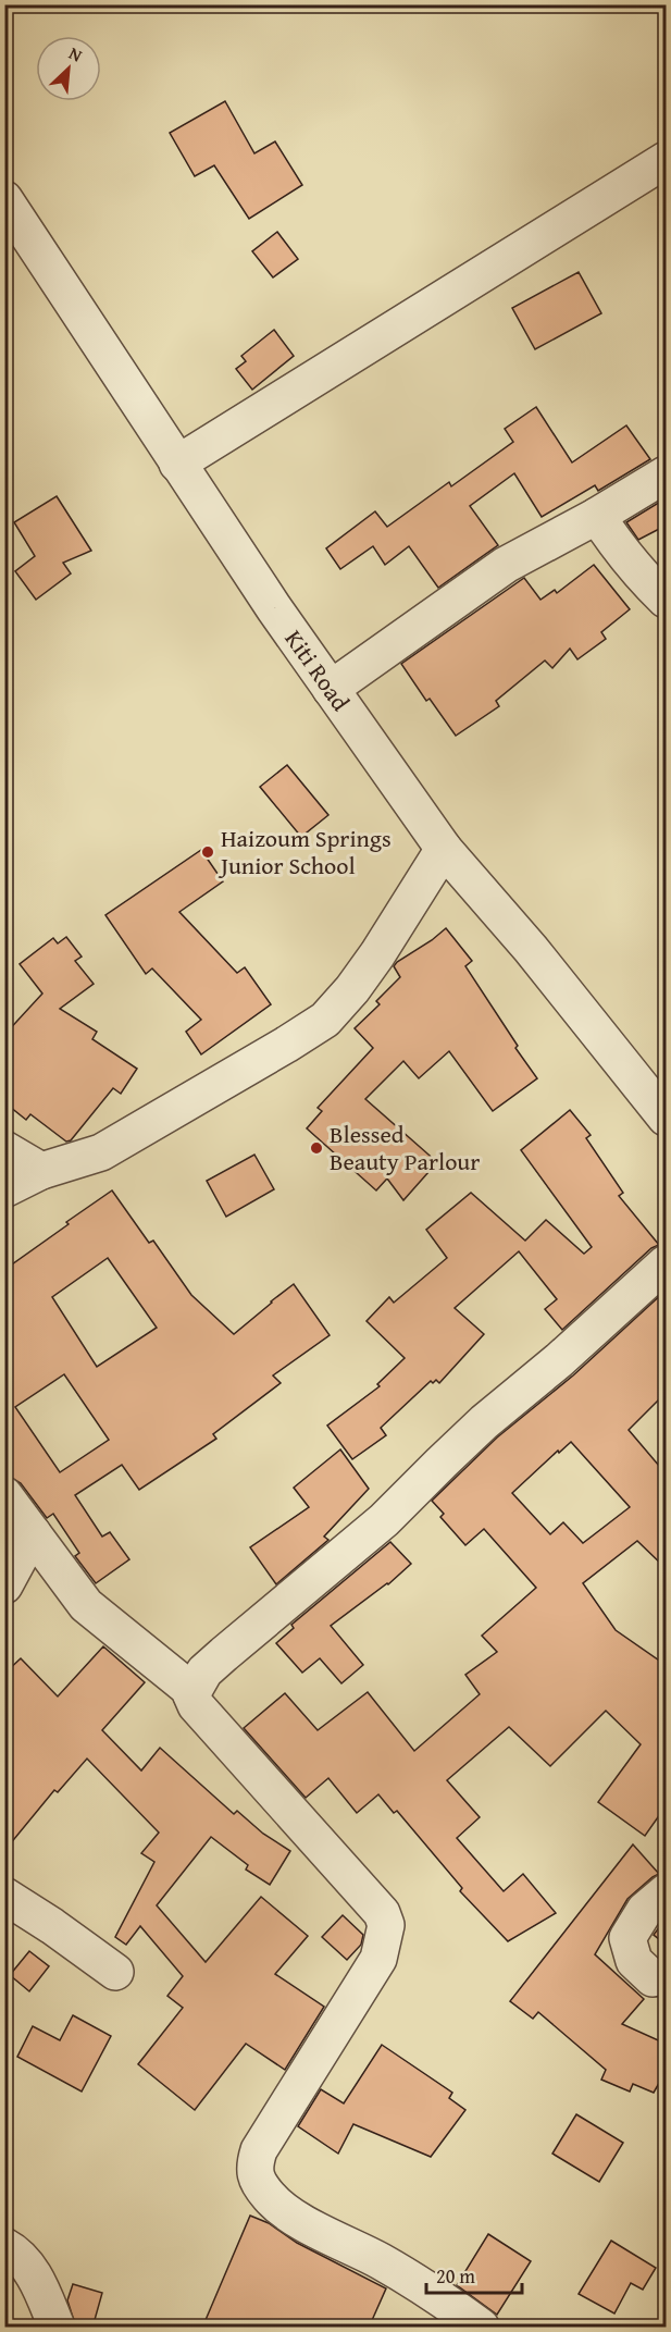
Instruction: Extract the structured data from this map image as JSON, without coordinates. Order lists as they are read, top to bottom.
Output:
{
  "streets": {
    "street": ["Kiti Road"]
  },
  "places": ["Haizoum Springs Junior School", "Blessed Beauty Parlour"],
  "scale_bar": "20 m",
  "north": "top right"
}
